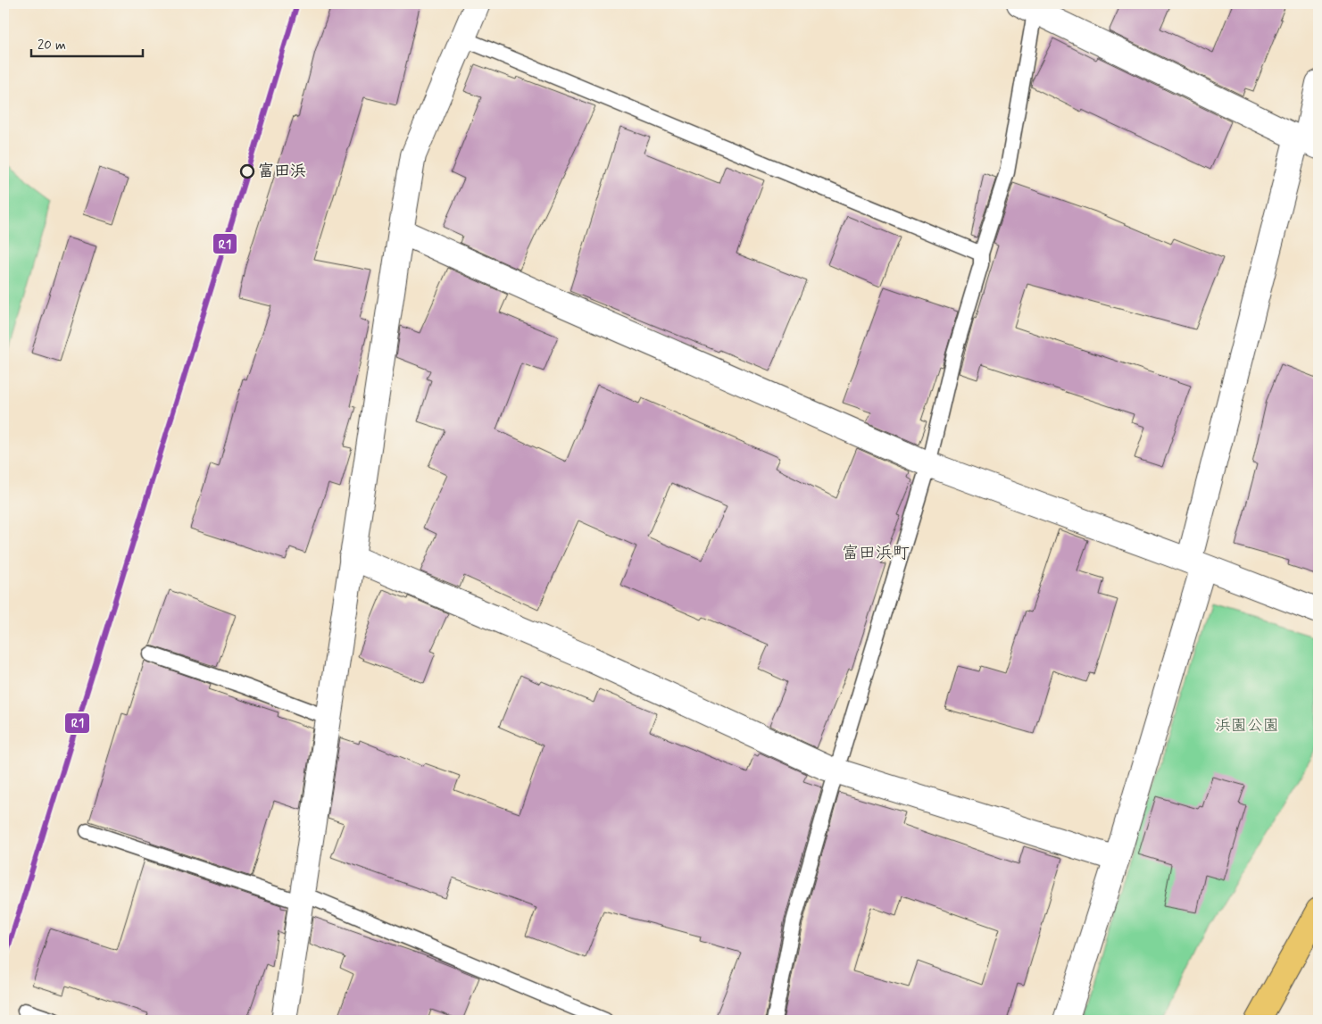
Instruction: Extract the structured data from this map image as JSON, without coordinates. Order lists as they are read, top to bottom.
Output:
{
  "districts": ["富田浜町"],
  "parks": ["浜園公園"],
  "places": ["富田浜"],
  "lines": ["transit line R1"],
  "scale_bar": "20 m"
}
